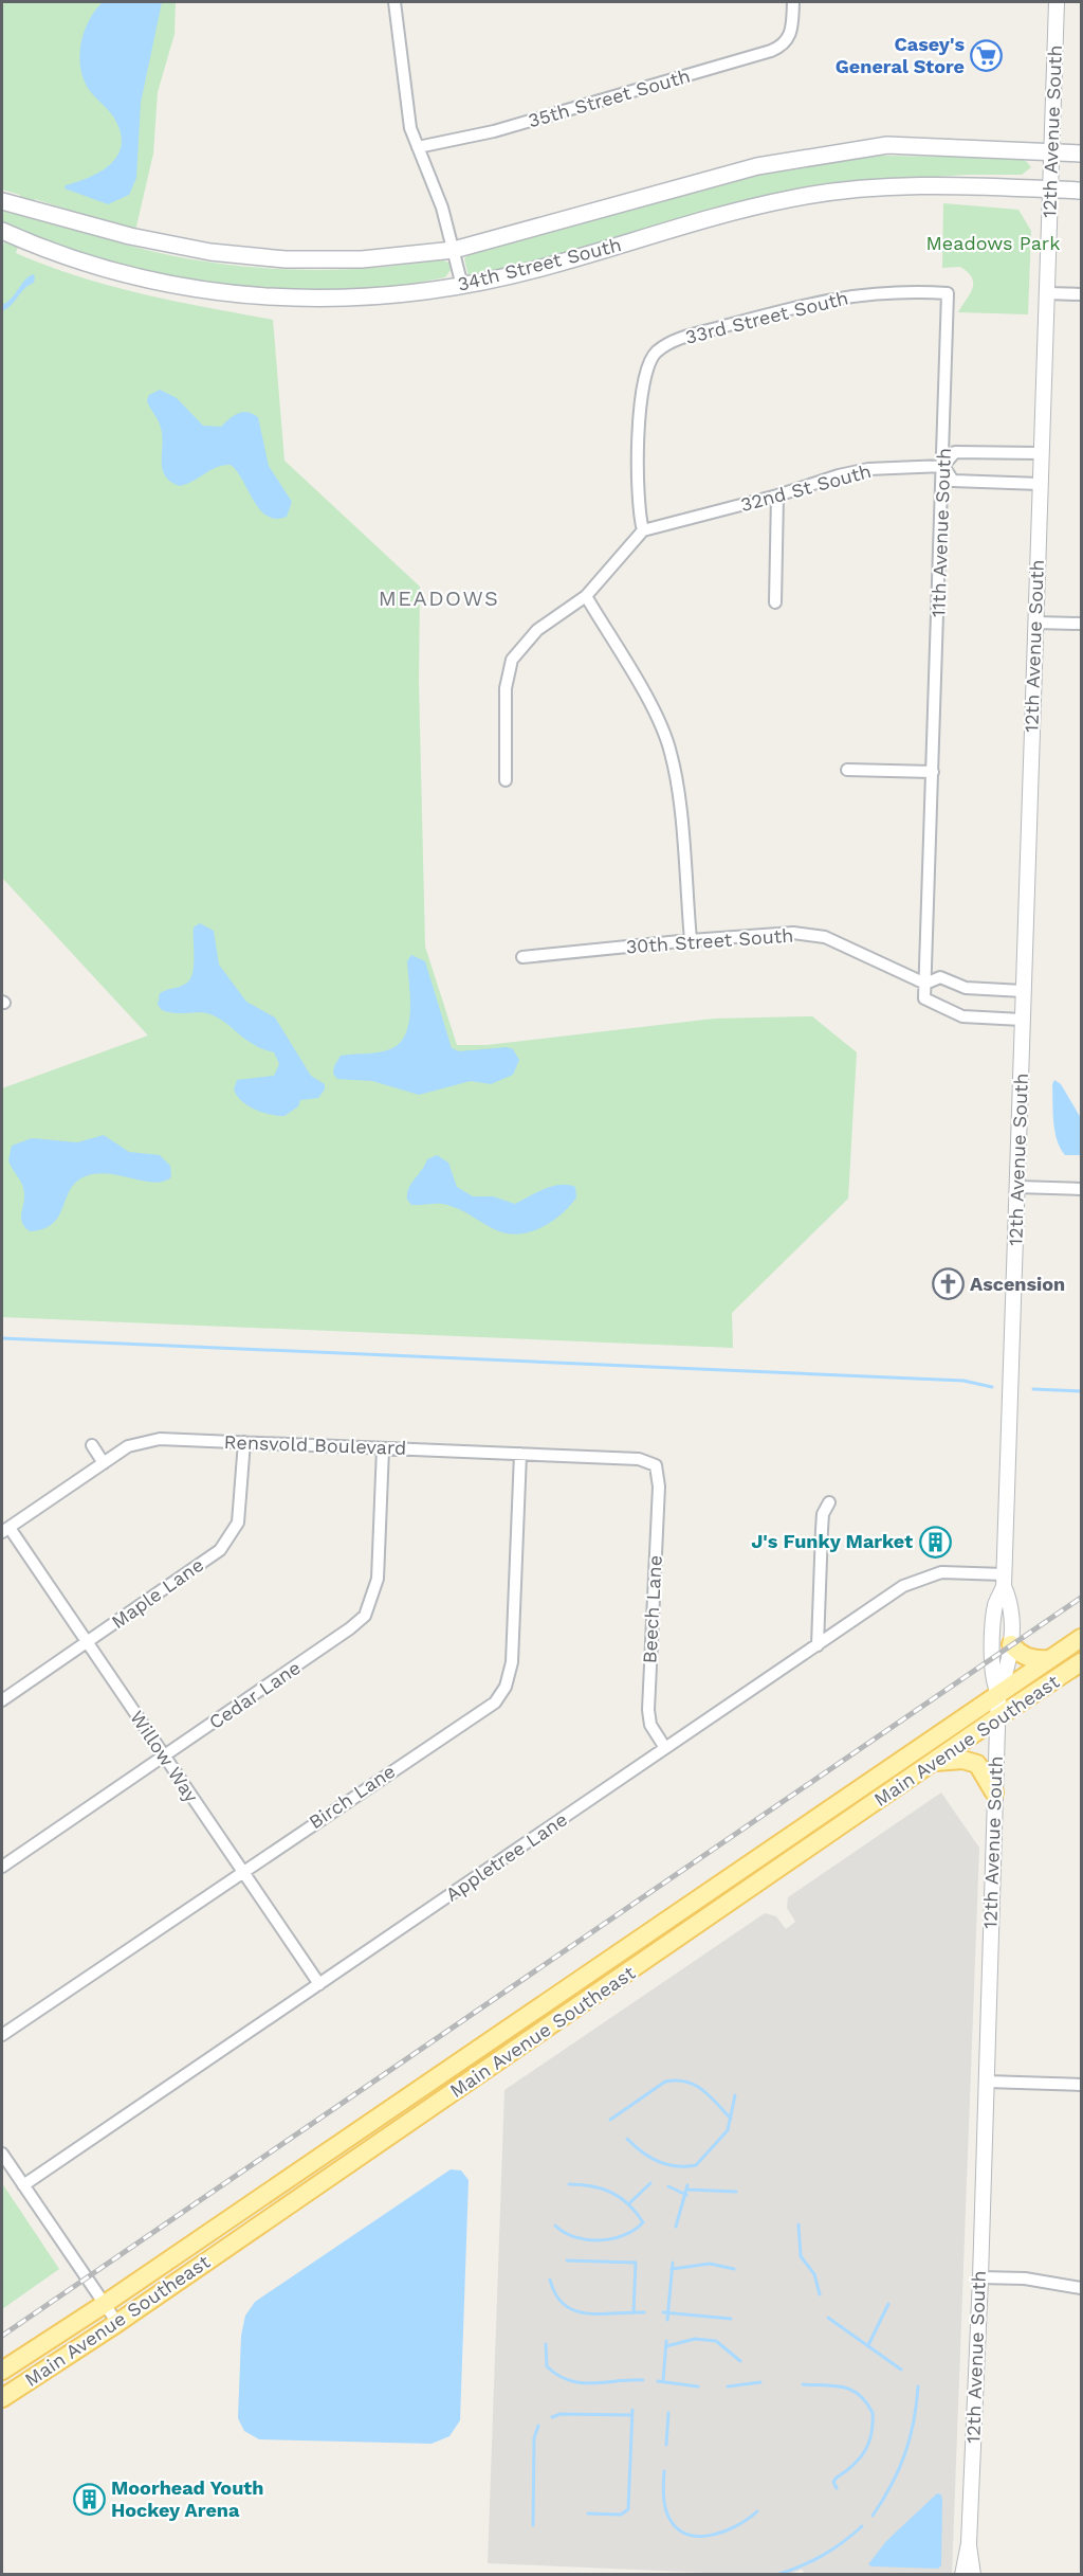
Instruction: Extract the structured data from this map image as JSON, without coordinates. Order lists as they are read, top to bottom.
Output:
{
  "streets": {
    "main road": ["34th Street South", "Main Avenue Southeast"],
    "street": [
      "35th Street South",
      "12th Avenue South",
      "33rd Street South",
      "32nd St South",
      "11th Avenue South",
      "30th Street South",
      "Rensvold Boulevard",
      "Maple Lane",
      "Beech Lane",
      "Cedar Lane",
      "Willow Way",
      "Birch Lane",
      "Appletree Lane"
    ]
  },
  "crossings": [
    ["12th Avenue South", "34th Street South"],
    ["12th Avenue South", "32nd St South"],
    ["12th Avenue South", "30th Street South"],
    ["12th Avenue South", "Main Avenue Southeast"],
    ["12th Avenue South", "Appletree Lane"],
    ["33rd Street South", "32nd St South"],
    ["33rd Street South", "11th Avenue South"],
    ["32nd St South", "11th Avenue South"],
    ["11th Avenue South", "30th Street South"],
    ["Rensvold Boulevard", "Maple Lane"],
    ["Rensvold Boulevard", "Beech Lane"],
    ["Rensvold Boulevard", "Cedar Lane"],
    ["Rensvold Boulevard", "Willow Way"],
    ["Rensvold Boulevard", "Birch Lane"],
    ["Maple Lane", "Willow Way"],
    ["Beech Lane", "Appletree Lane"],
    ["Cedar Lane", "Willow Way"],
    ["Willow Way", "Birch Lane"],
    ["Willow Way", "Appletree Lane"]
  ],
  "districts": ["MEADOWS"],
  "parks": ["Meadows Park"],
  "places": {
    "supermarket": ["Casey's General Store"],
    "church": ["Ascension"],
    "building": ["J's Funky Market", "Moorhead Youth Hockey Arena"]
  }
}
